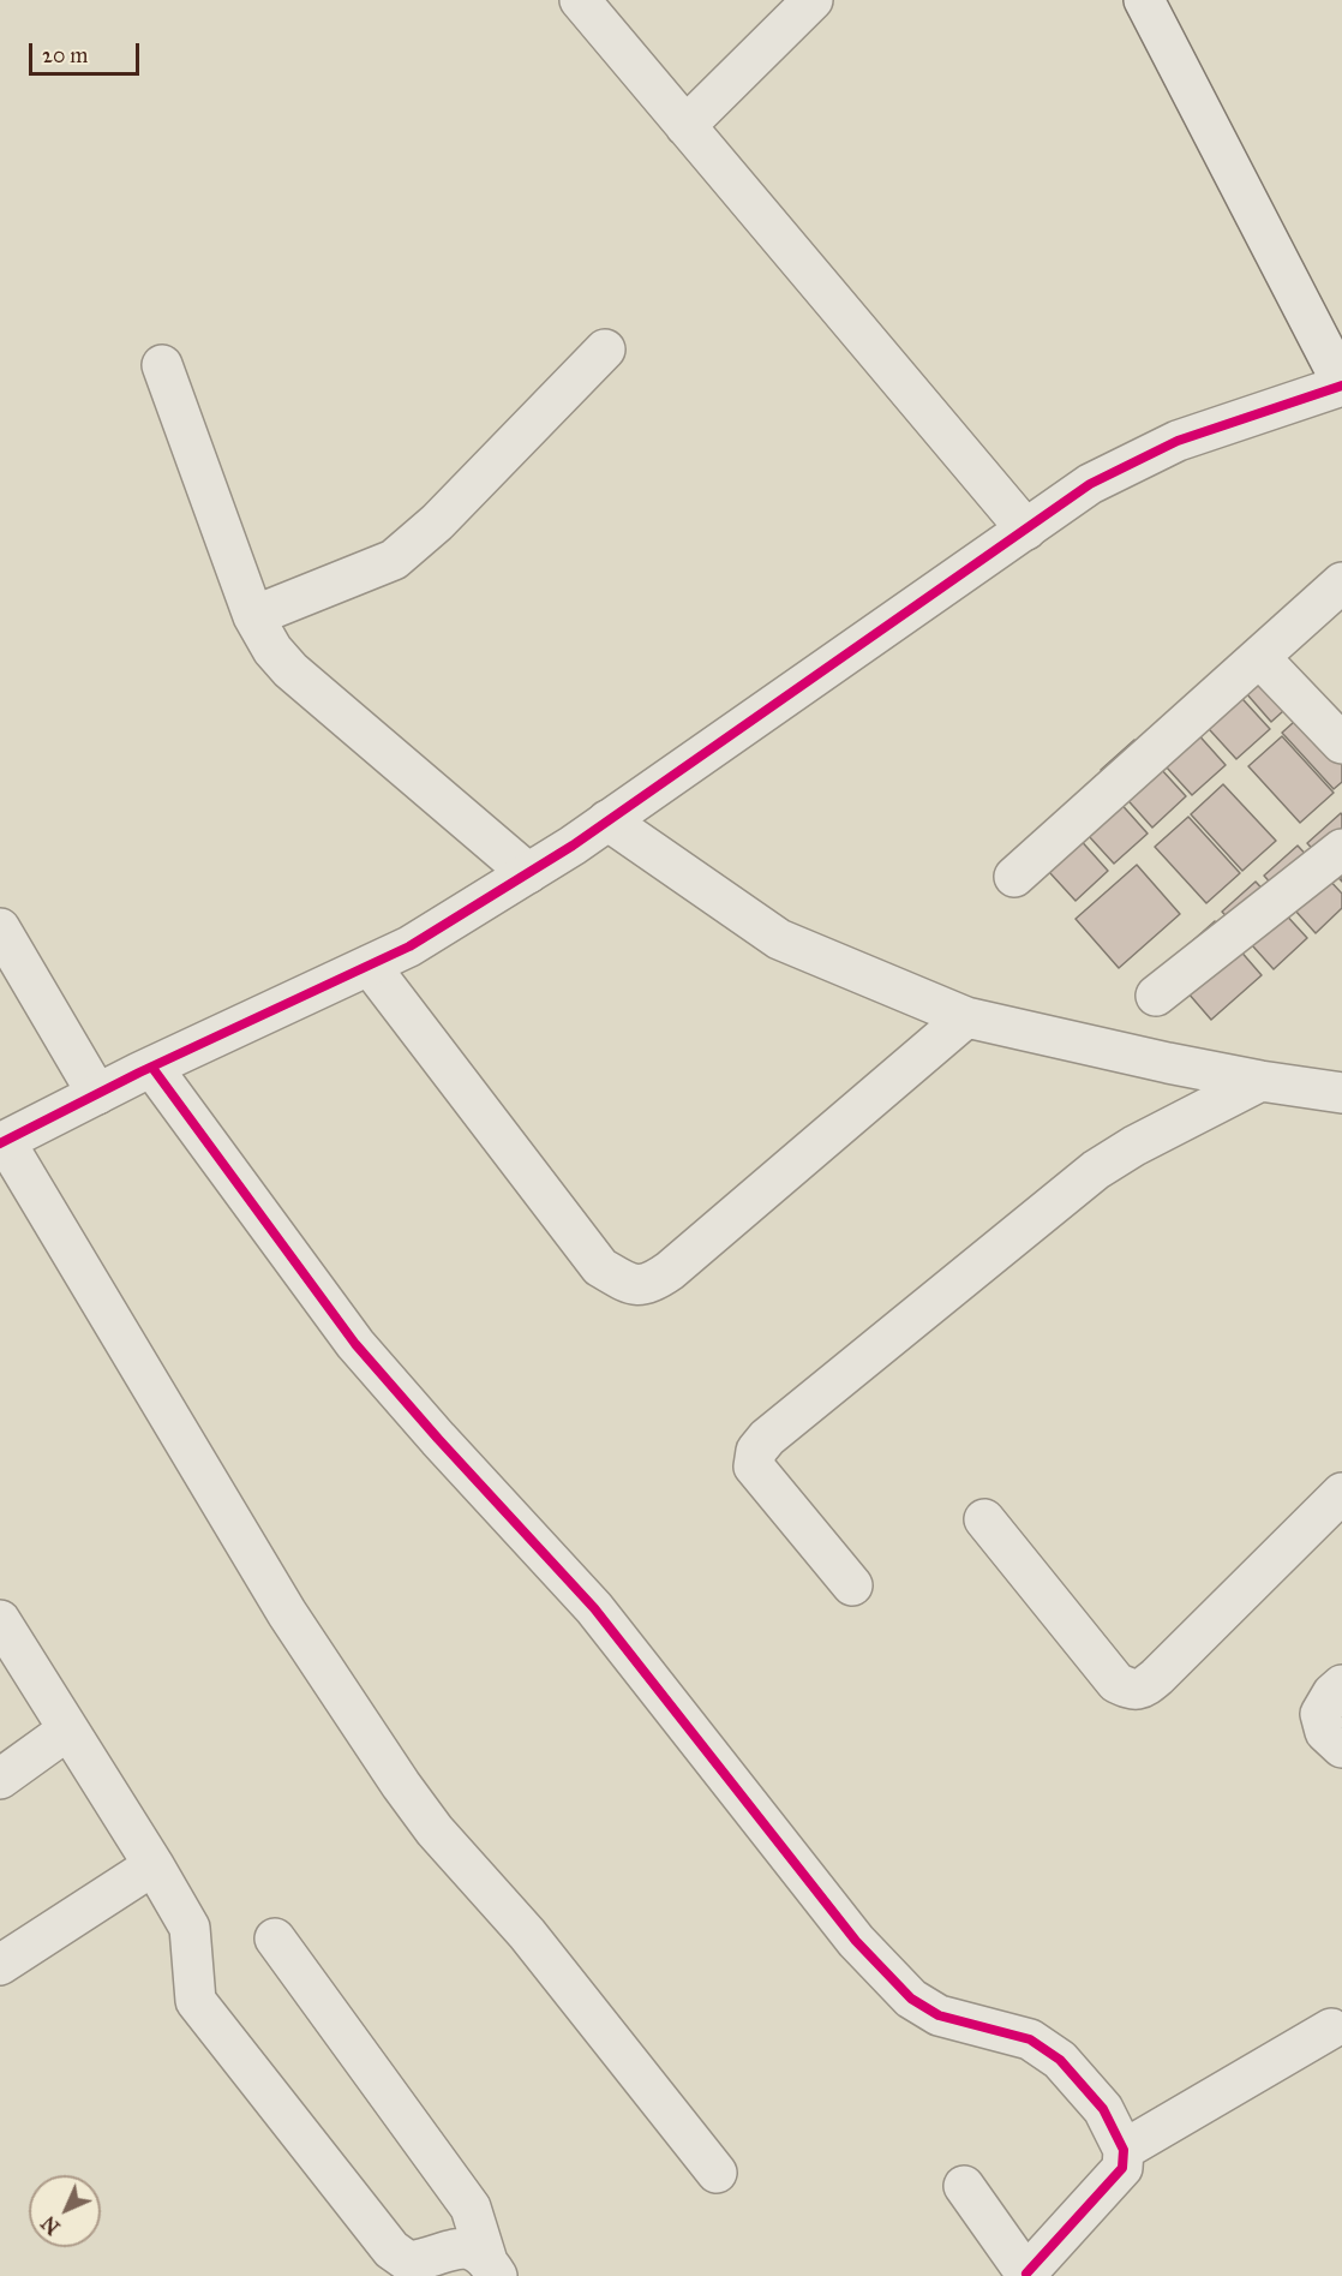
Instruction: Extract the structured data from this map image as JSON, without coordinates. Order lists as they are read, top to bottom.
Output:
{
  "scale_bar": "20 m",
  "north": "bottom left"
}
